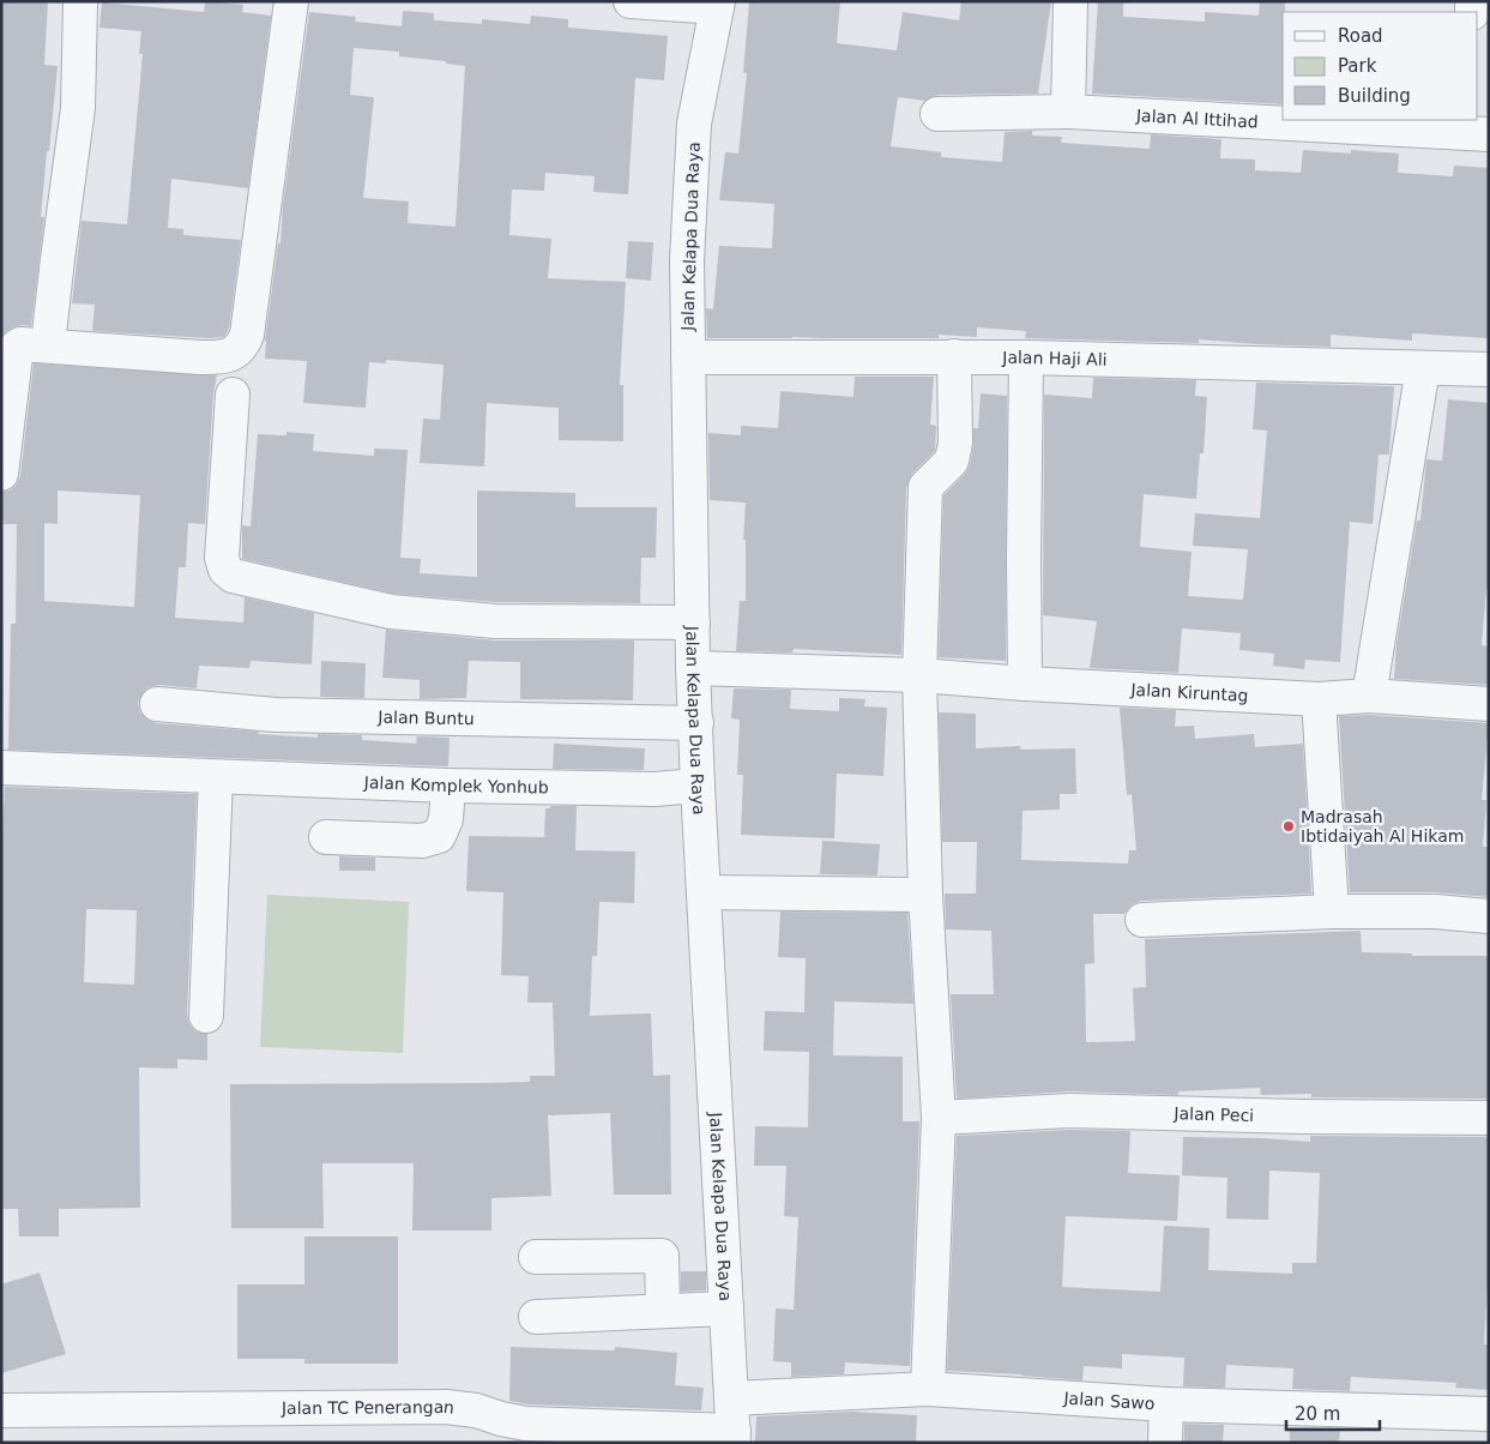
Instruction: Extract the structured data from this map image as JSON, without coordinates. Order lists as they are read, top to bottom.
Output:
{
  "streets": {
    "street": [
      "Jalan Al Ittihad",
      "Jalan Kelapa Dua Raya",
      "Jalan Haji Ali",
      "Jalan Kiruntag",
      "Jalan Buntu",
      "Jalan Komplek Yonhub",
      "Jalan Peci",
      "Jalan Sawo",
      "Jalan TC Penerangan"
    ]
  },
  "crossings": [
    ["Jalan Kelapa Dua Raya", "Jalan Haji Ali"],
    ["Jalan Kelapa Dua Raya", "Jalan Kiruntag"],
    ["Jalan Kelapa Dua Raya", "Jalan Buntu"],
    ["Jalan Kelapa Dua Raya", "Jalan Komplek Yonhub"],
    ["Jalan Kelapa Dua Raya", "Jalan Sawo"],
    ["Jalan Kelapa Dua Raya", "Jalan TC Penerangan"]
  ],
  "places": ["Madrasah Ibtidaiyah Al Hikam"],
  "legend": ["Road", "Park", "Building"],
  "scale_bar": "20 m"
}
